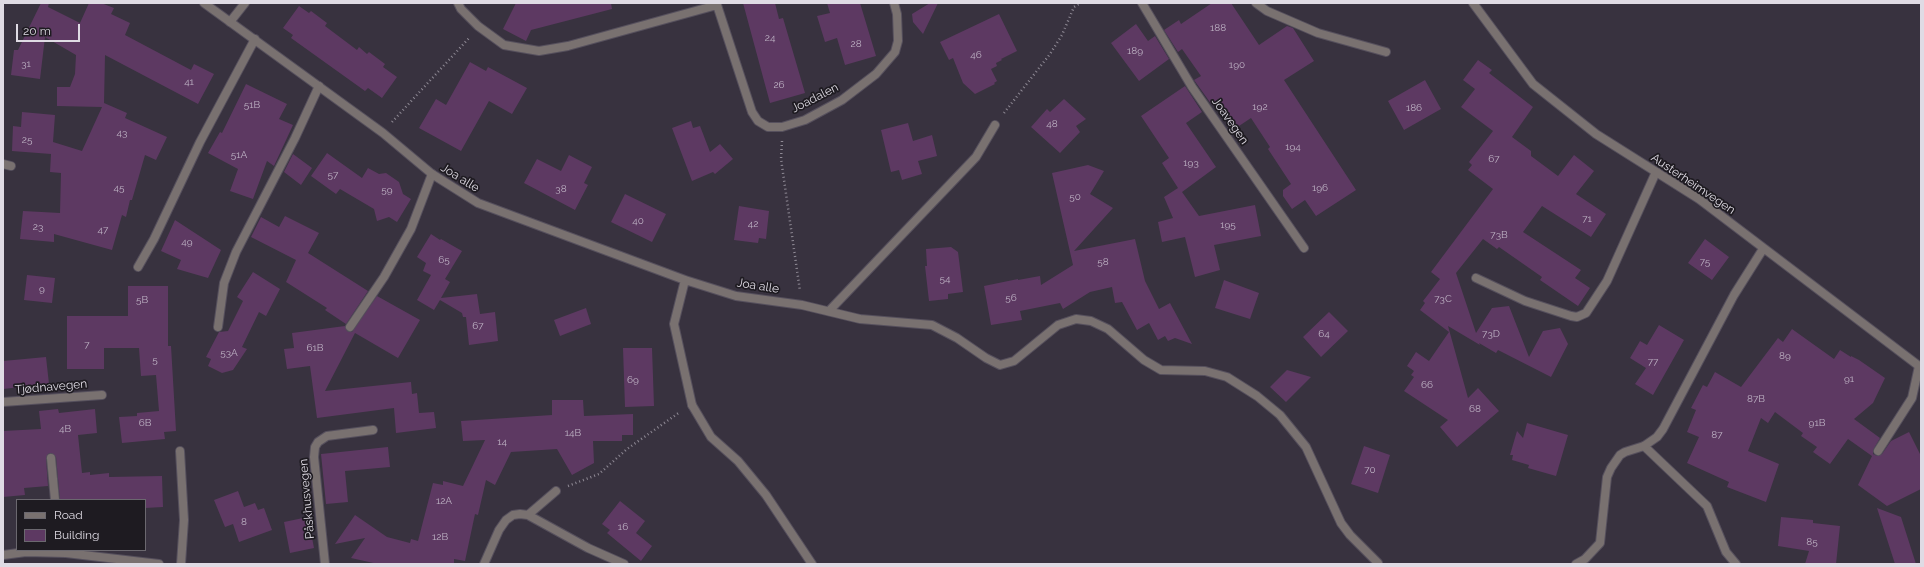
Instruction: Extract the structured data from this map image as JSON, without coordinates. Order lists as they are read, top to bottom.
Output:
{
  "streets": {
    "street": [
      "Joadalen",
      "Joavegen",
      "Joa alle",
      "Austerheimvegen",
      "Tjødnavegen",
      "Påskhusvegen"
    ]
  },
  "house_numbers": [
    "188",
    "24",
    "28",
    "189",
    "46",
    "31",
    "190",
    "41",
    "26",
    "51B",
    "192",
    "186",
    "48",
    "43",
    "25",
    "194",
    "51A",
    "67",
    "193",
    "57",
    "45",
    "196",
    "38",
    "59",
    "50",
    "71",
    "40",
    "42",
    "195",
    "23",
    "47",
    "73B",
    "49",
    "65",
    "58",
    "75",
    "54",
    "9",
    "56",
    "73C",
    "5B",
    "67",
    "64",
    "73D",
    "7",
    "61B",
    "53A",
    "89",
    "5",
    "77",
    "91",
    "69",
    "66",
    "87B",
    "68",
    "6B",
    "91B",
    "4B",
    "14B",
    "87",
    "14",
    "70",
    "12A",
    "8",
    "16",
    "12B",
    "85"
  ],
  "legend": ["Road", "Building"],
  "scale_bar": "20 m"
}
